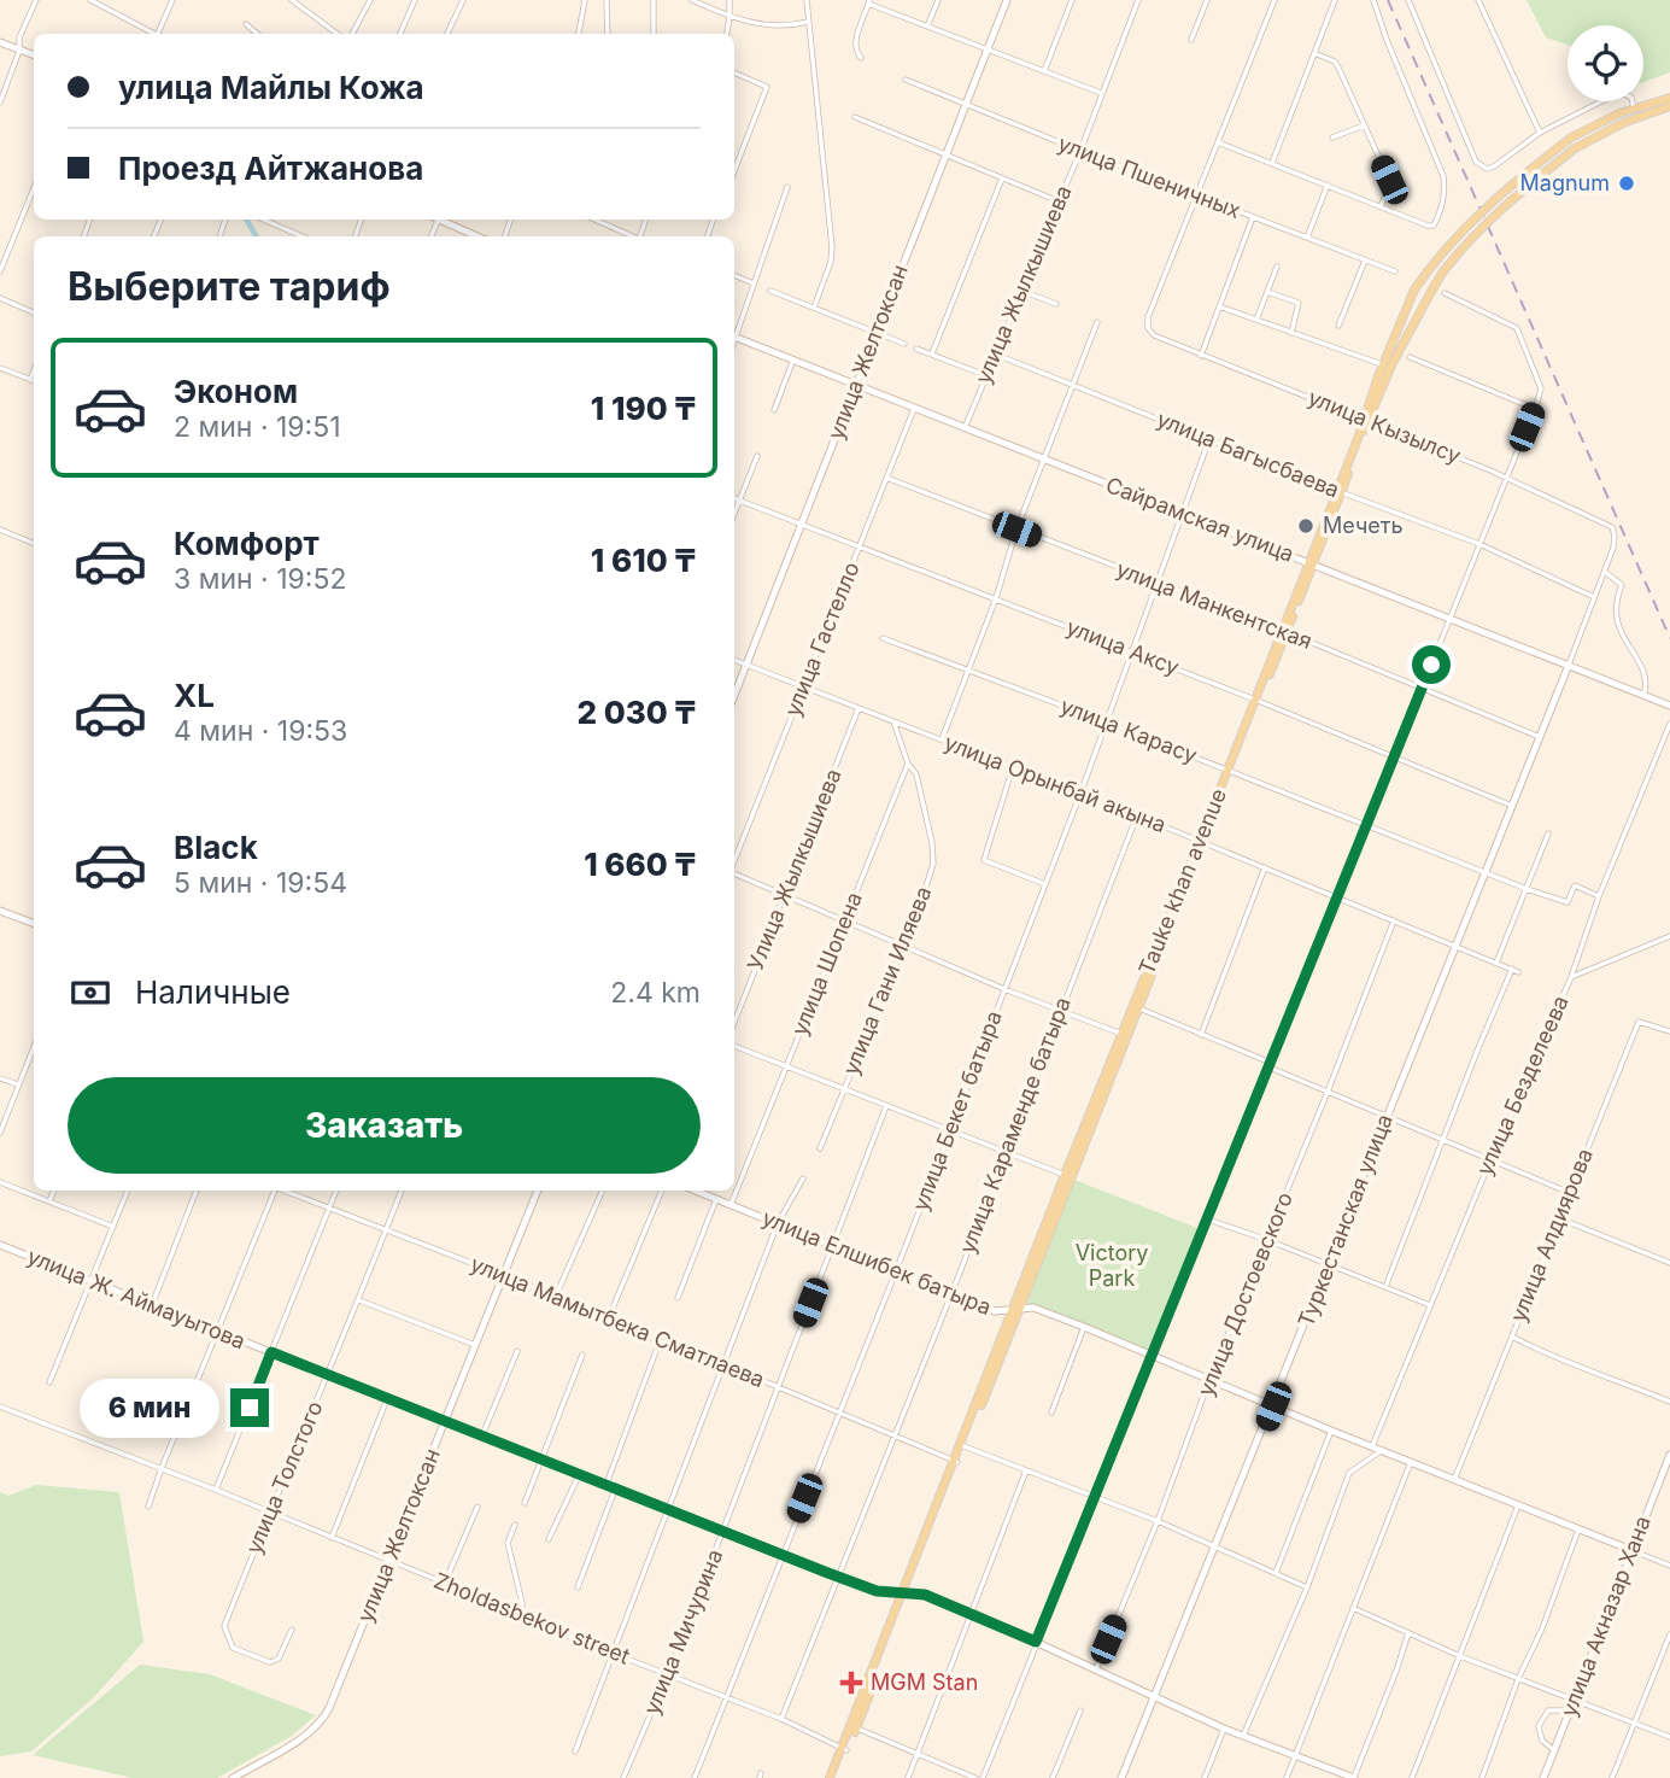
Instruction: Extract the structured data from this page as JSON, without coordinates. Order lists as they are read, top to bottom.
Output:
{
  "streets": {
    "main road": ["Tauke khan avenue"],
    "street": [
      "улица Пшеничных",
      "улица Жылкышиева",
      "улица Желтоксан",
      "улица Кызылсу",
      "улица Багысбаева",
      "Сайрамская улица",
      "улица Манкентская",
      "улица Гастелло",
      "улица Аксу",
      "улица Карасу",
      "улица Орынбай акына",
      "Улица Жылкышиева",
      "улица Шопена",
      "улица Гани Иляева",
      "улица Безделеева",
      "улица Бекет батыра",
      "улица Караменде батыра",
      "Туркестанская улица",
      "улица Алдиярова",
      "улица Елшибек батыра",
      "улица Достоевского",
      "улица Ж. Аймауытова",
      "улица Мамытбека Сматлаева",
      "улица Толстого",
      "улица Акназар Хана",
      "Zholdasbekov street",
      "улица Мичурина"
    ]
  },
  "crossings": [
    ["улица Пшеничных", "улица Жылкышиева"],
    ["улица Пшеничных", "улица Желтоксан"],
    ["улица Пшеничных", "улица Кызылсу"],
    ["улица Жылкышиева", "улица Багысбаева"],
    ["улица Жылкышиева", "Сайрамская улица"],
    ["улица Желтоксан", "Сайрамская улица"],
    ["улица Желтоксан", "улица Аксу"],
    ["улица Желтоксан", "улица Орынбай акына"],
    ["улица Желтоксан", "улица Ж. Аймауытова"],
    ["улица Желтоксан", "улица Мамытбека Сматлаева"],
    ["улица Желтоксан", "Zholdasbekov street"],
    ["улица Кызылсу", "Tauke khan avenue"],
    ["улица Багысбаева", "Tauke khan avenue"],
    ["улица Багысбаева", "улица Бекет батыра"],
    ["Сайрамская улица", "улица Гастелло"],
    ["Сайрамская улица", "Tauke khan avenue"],
    ["Сайрамская улица", "улица Бекет батыра"],
    ["Сайрамская улица", "Туркестанская улица"],
    ["улица Манкентская", "улица Гастелло"],
    ["улица Манкентская", "Tauke khan avenue"],
    ["улица Манкентская", "улица Бекет батыра"],
    ["улица Манкентская", "Туркестанская улица"],
    ["улица Гастелло", "улица Аксу"],
    ["улица Гастелло", "улица Орынбай акына"],
    ["улица Аксу", "Tauke khan avenue"],
    ["улица Аксу", "улица Бекет батыра"],
    ["улица Аксу", "Туркестанская улица"],
    ["улица Карасу", "Tauke khan avenue"],
    ["улица Карасу", "улица Безделеева"],
    ["улица Карасу", "улица Бекет батыра"],
    ["улица Карасу", "Туркестанская улица"],
    ["улица Орынбай акына", "Улица Жылкышиева"],
    ["улица Орынбай акына", "Tauke khan avenue"],
    ["улица Орынбай акына", "улица Бекет батыра"],
    ["улица Орынбай акына", "улица Караменде батыра"],
    ["улица Орынбай акына", "Туркестанская улица"],
    ["улица Орынбай акына", "улица Достоевского"],
    ["Tauke khan avenue", "улица Елшибек батыра"],
    ["Tauke khan avenue", "улица Ж. Аймауытова"],
    ["Tauke khan avenue", "улица Мамытбека Сматлаева"],
    ["Tauke khan avenue", "Zholdasbekov street"],
    ["улица Шопена", "улица Гани Иляева"],
    ["улица Шопена", "улица Елшибек батыра"],
    ["улица Безделеева", "улица Елшибек батыра"],
    ["улица Бекет батыра", "улица Елшибек батыра"],
    ["улица Бекет батыра", "улица Ж. Аймауытова"],
    ["улица Бекет батыра", "улица Мамытбека Сматлаева"],
    ["улица Бекет батыра", "Zholdasbekov street"],
    ["улица Караменде батыра", "улица Елшибек батыра"],
    ["улица Караменде батыра", "улица Ж. Аймауытова"],
    ["улица Караменде батыра", "улица Мамытбека Сматлаева"],
    ["улица Караменде батыра", "Zholdasbekov street"],
    ["Туркестанская улица", "улица Елшибек батыра"],
    ["Туркестанская улица", "улица Ж. Аймауытова"],
    ["улица Алдиярова", "улица Елшибек батыра"],
    ["улица Елшибек батыра", "улица Достоевского"],
    ["улица Елшибек батыра", "улица Акназар Хана"],
    ["улица Елшибек батыра", "улица Мичурина"],
    ["улица Достоевского", "улица Ж. Аймауытова"],
    ["улица Ж. Аймауытова", "улица Толстого"],
    ["улица Ж. Аймауытова", "улица Мичурина"],
    ["улица Мамытбека Сматлаева", "улица Толстого"],
    ["улица Мамытбека Сматлаева", "улица Мичурина"],
    ["улица Толстого", "Zholdasbekov street"],
    ["Zholdasbekov street", "улица Мичурина"]
  ],
  "parks": ["Victory Park"],
  "places": {
    "other": ["Magnum", "Мечеть"],
    "health": ["MGM Stan"]
  },
  "page": {
    "banner": ["улица Майлы Кожа", "Проезд Айтжанова"],
    "heading": "Выберите тариф",
    "list": [
      {
        "name": "Эконом",
        "note": "2 мин · 19:51",
        "value": "1 190 ₸"
      },
      {
        "name": "Комфорт",
        "note": "3 мин · 19:52",
        "value": "1 610 ₸"
      },
      {
        "name": "XL",
        "note": "4 мин · 19:53",
        "value": "2 030 ₸"
      },
      {
        "name": "Black",
        "note": "5 мин · 19:54",
        "value": "1 660 ₸"
      }
    ],
    "pay": ["Наличные", "2.4 km"],
    "buttons": "Заказать",
    "bubble": "6 мин"
  }
}
